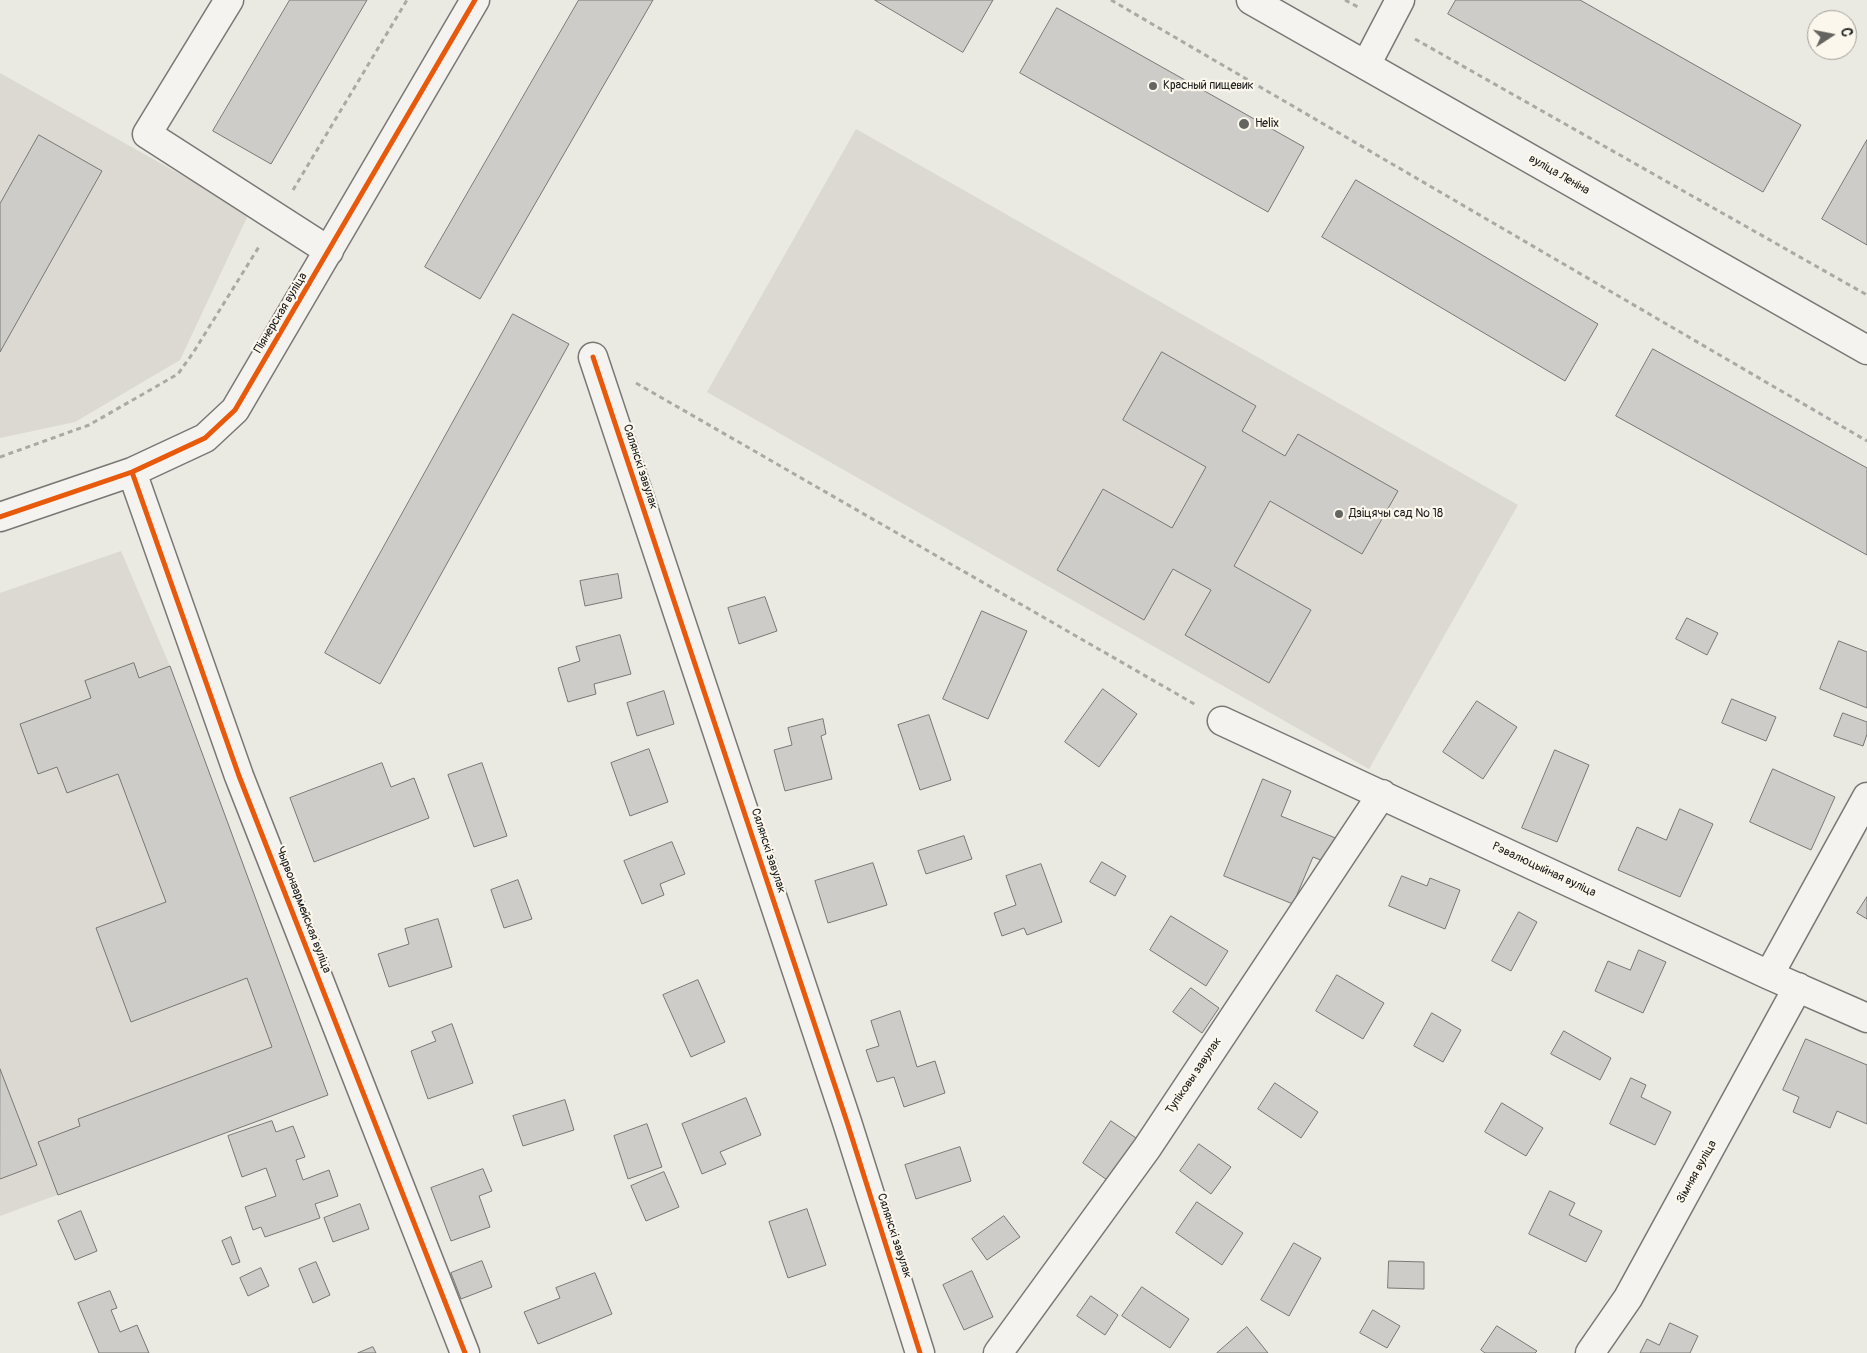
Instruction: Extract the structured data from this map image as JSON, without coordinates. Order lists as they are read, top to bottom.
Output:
{
  "streets": {
    "street": [
      "вуліца Леніна",
      "Піянерская вуліца",
      "Сялянскі завулак",
      "Рэвалюцыйная вуліца",
      "Чырвонаармейская вуліца",
      "Тупіковы завулак",
      "Зімняя вуліца"
    ]
  },
  "crossings": [
    ["Піянерская вуліца", "Чырвонаармейская вуліца"],
    ["Рэвалюцыйная вуліца", "Тупіковы завулак"],
    ["Рэвалюцыйная вуліца", "Зімняя вуліца"]
  ],
  "places": ["Красный пищевик", "Helix", "Дзіцячы сад № 18"],
  "north": "right"
}
